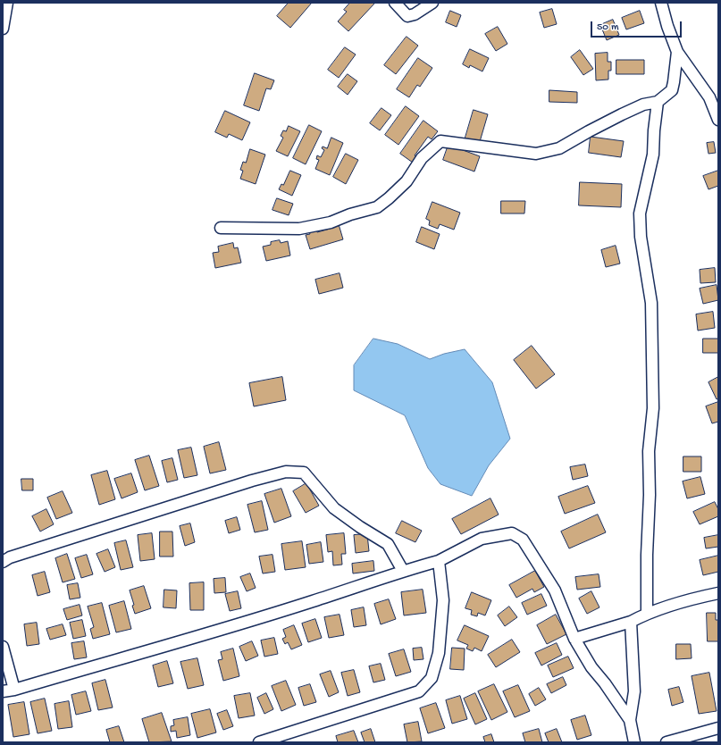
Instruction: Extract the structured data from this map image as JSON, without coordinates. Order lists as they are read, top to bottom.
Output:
{
  "scale_bar": "50 m"
}
